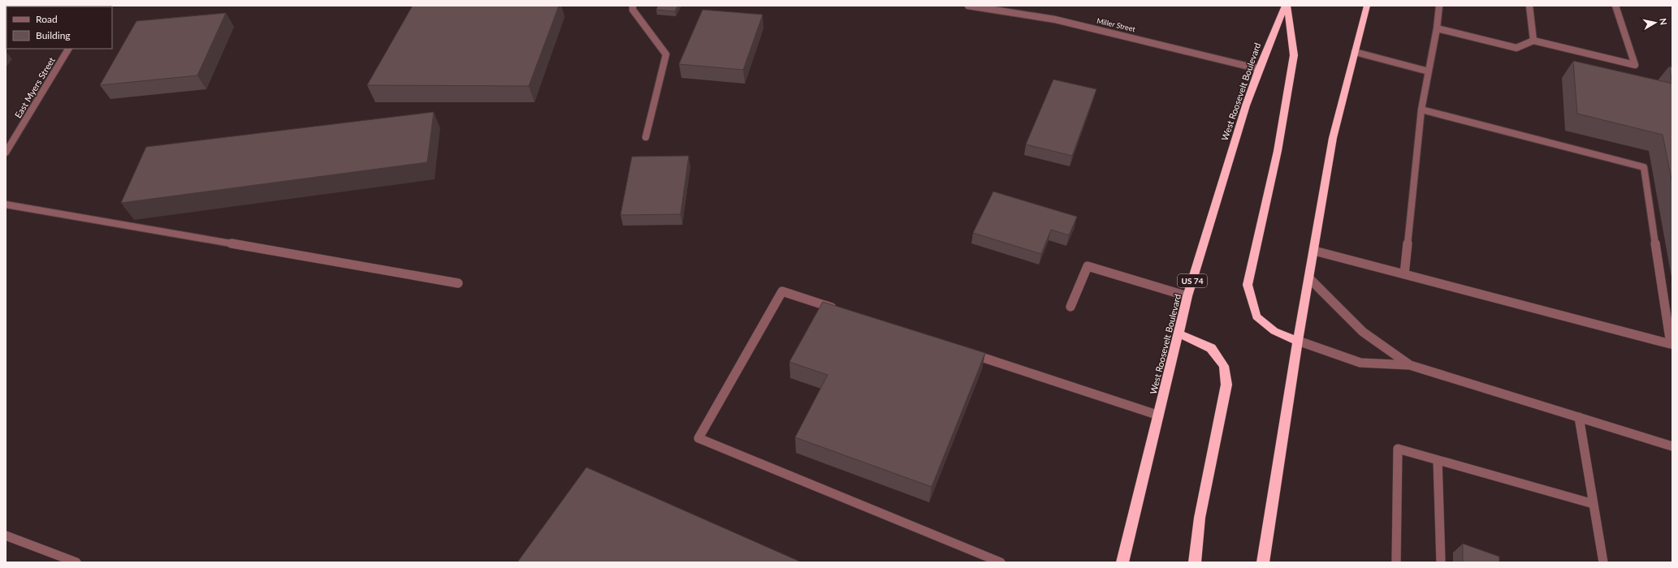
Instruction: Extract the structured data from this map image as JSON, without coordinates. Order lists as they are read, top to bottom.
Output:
{
  "streets": {
    "highway": ["West Roosevelt Boulevard", "US 74"],
    "street": ["Miller Street", "East Myers Street"]
  },
  "crossings": [
    ["Miller Street", "West Roosevelt Boulevard"]
  ],
  "legend": ["Road", "Building"],
  "north": "right"
}
